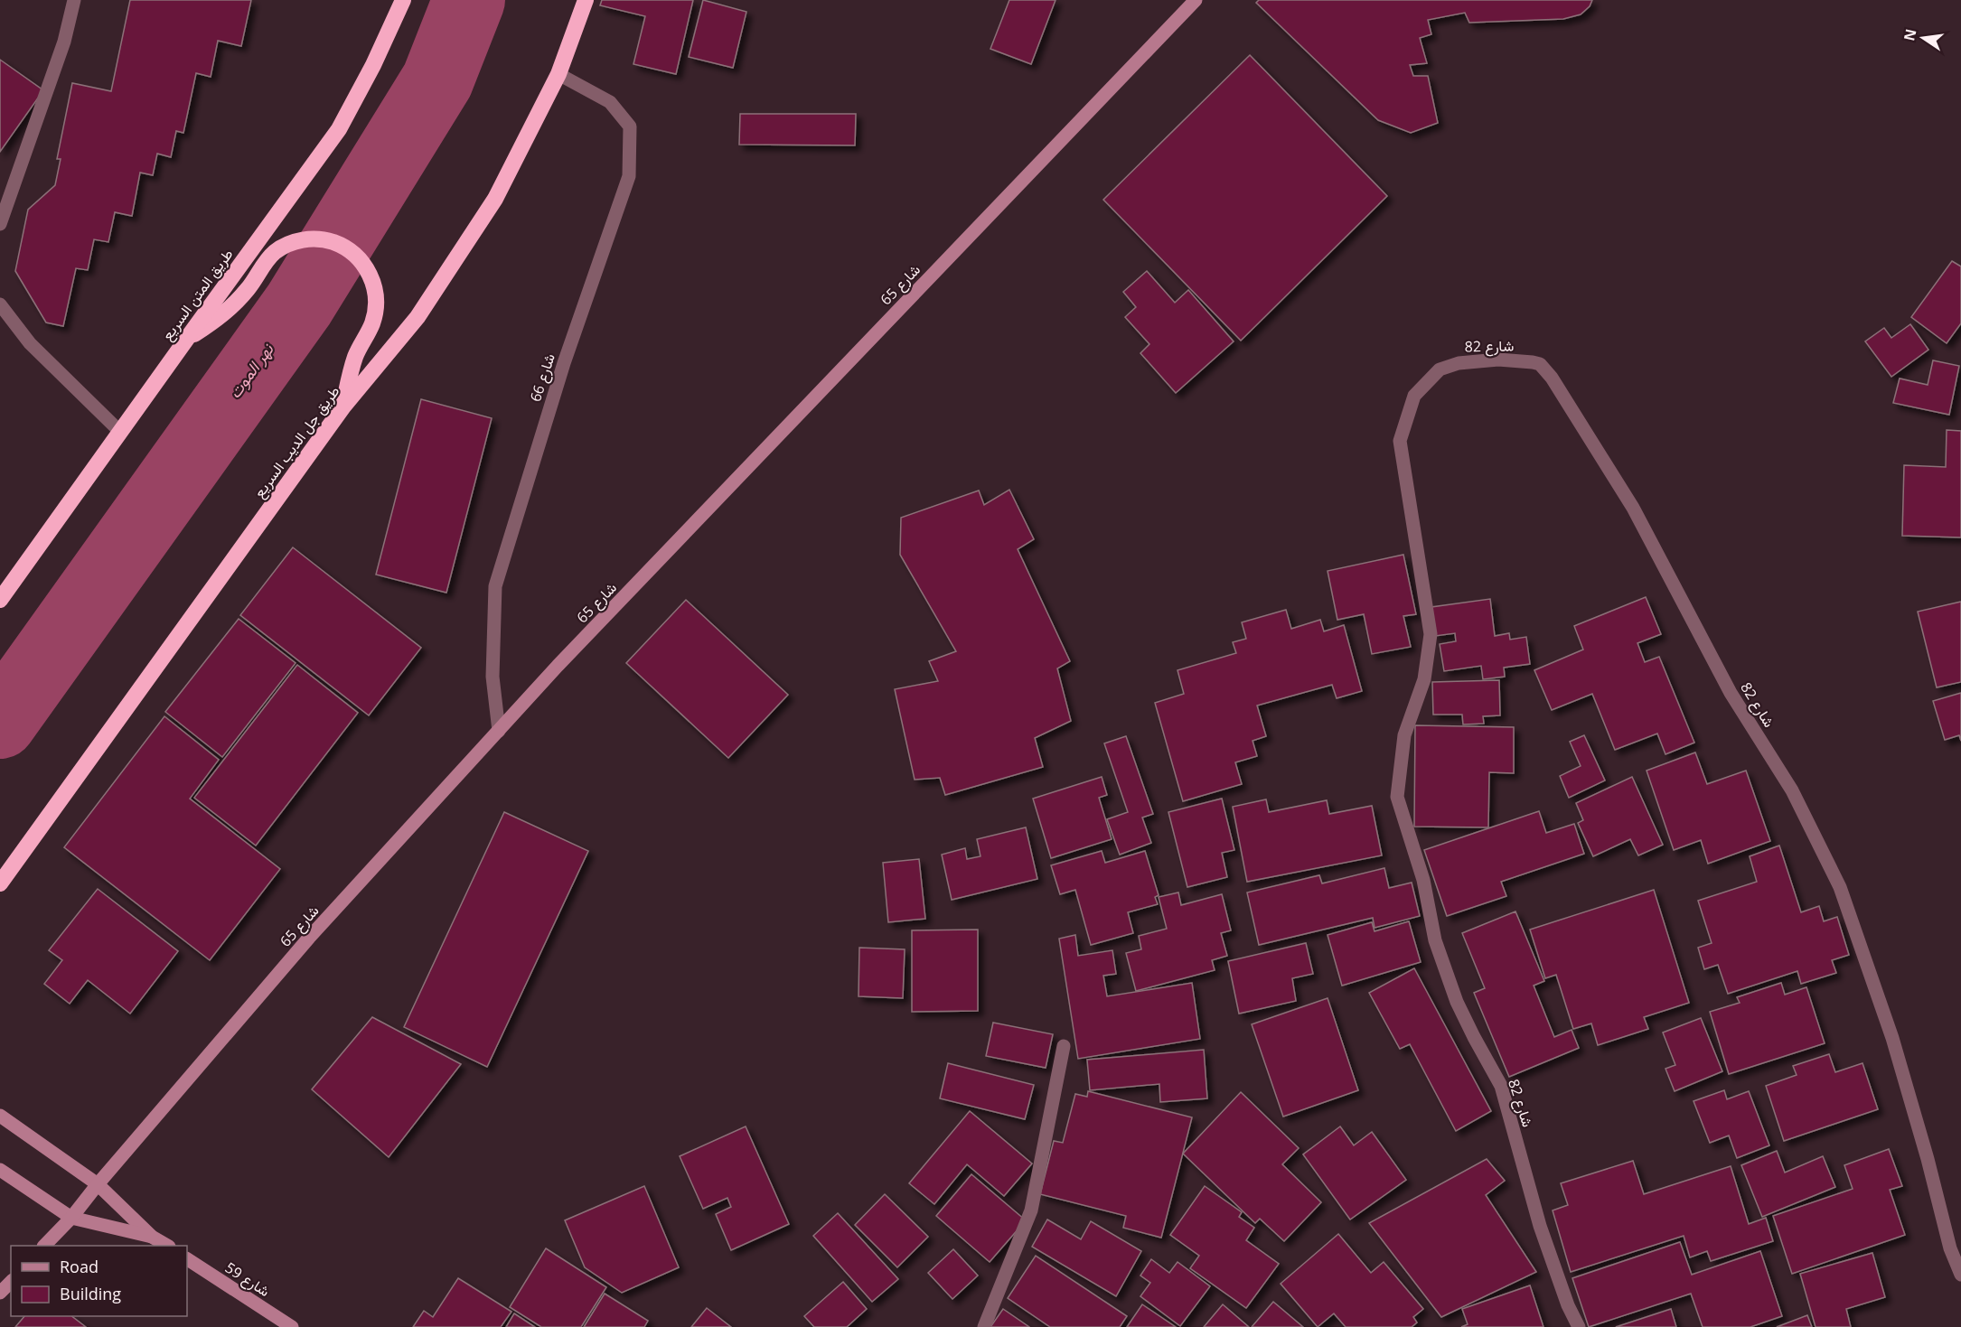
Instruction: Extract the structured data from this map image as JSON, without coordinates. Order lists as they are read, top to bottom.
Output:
{
  "streets": {
    "highway": ["طريق المتن السريع", "طريق جل الديب السريع"],
    "main road": ["شارع 65", "شارع 59"],
    "street": ["شارع 82", "شارع 66"]
  },
  "crossings": [
    ["شارع 65", "شارع 66"],
    ["شارع 66", "طريق جل الديب السريع"]
  ],
  "water": ["نهر الموت"],
  "legend": ["Road", "Building"],
  "north": "left"
}
